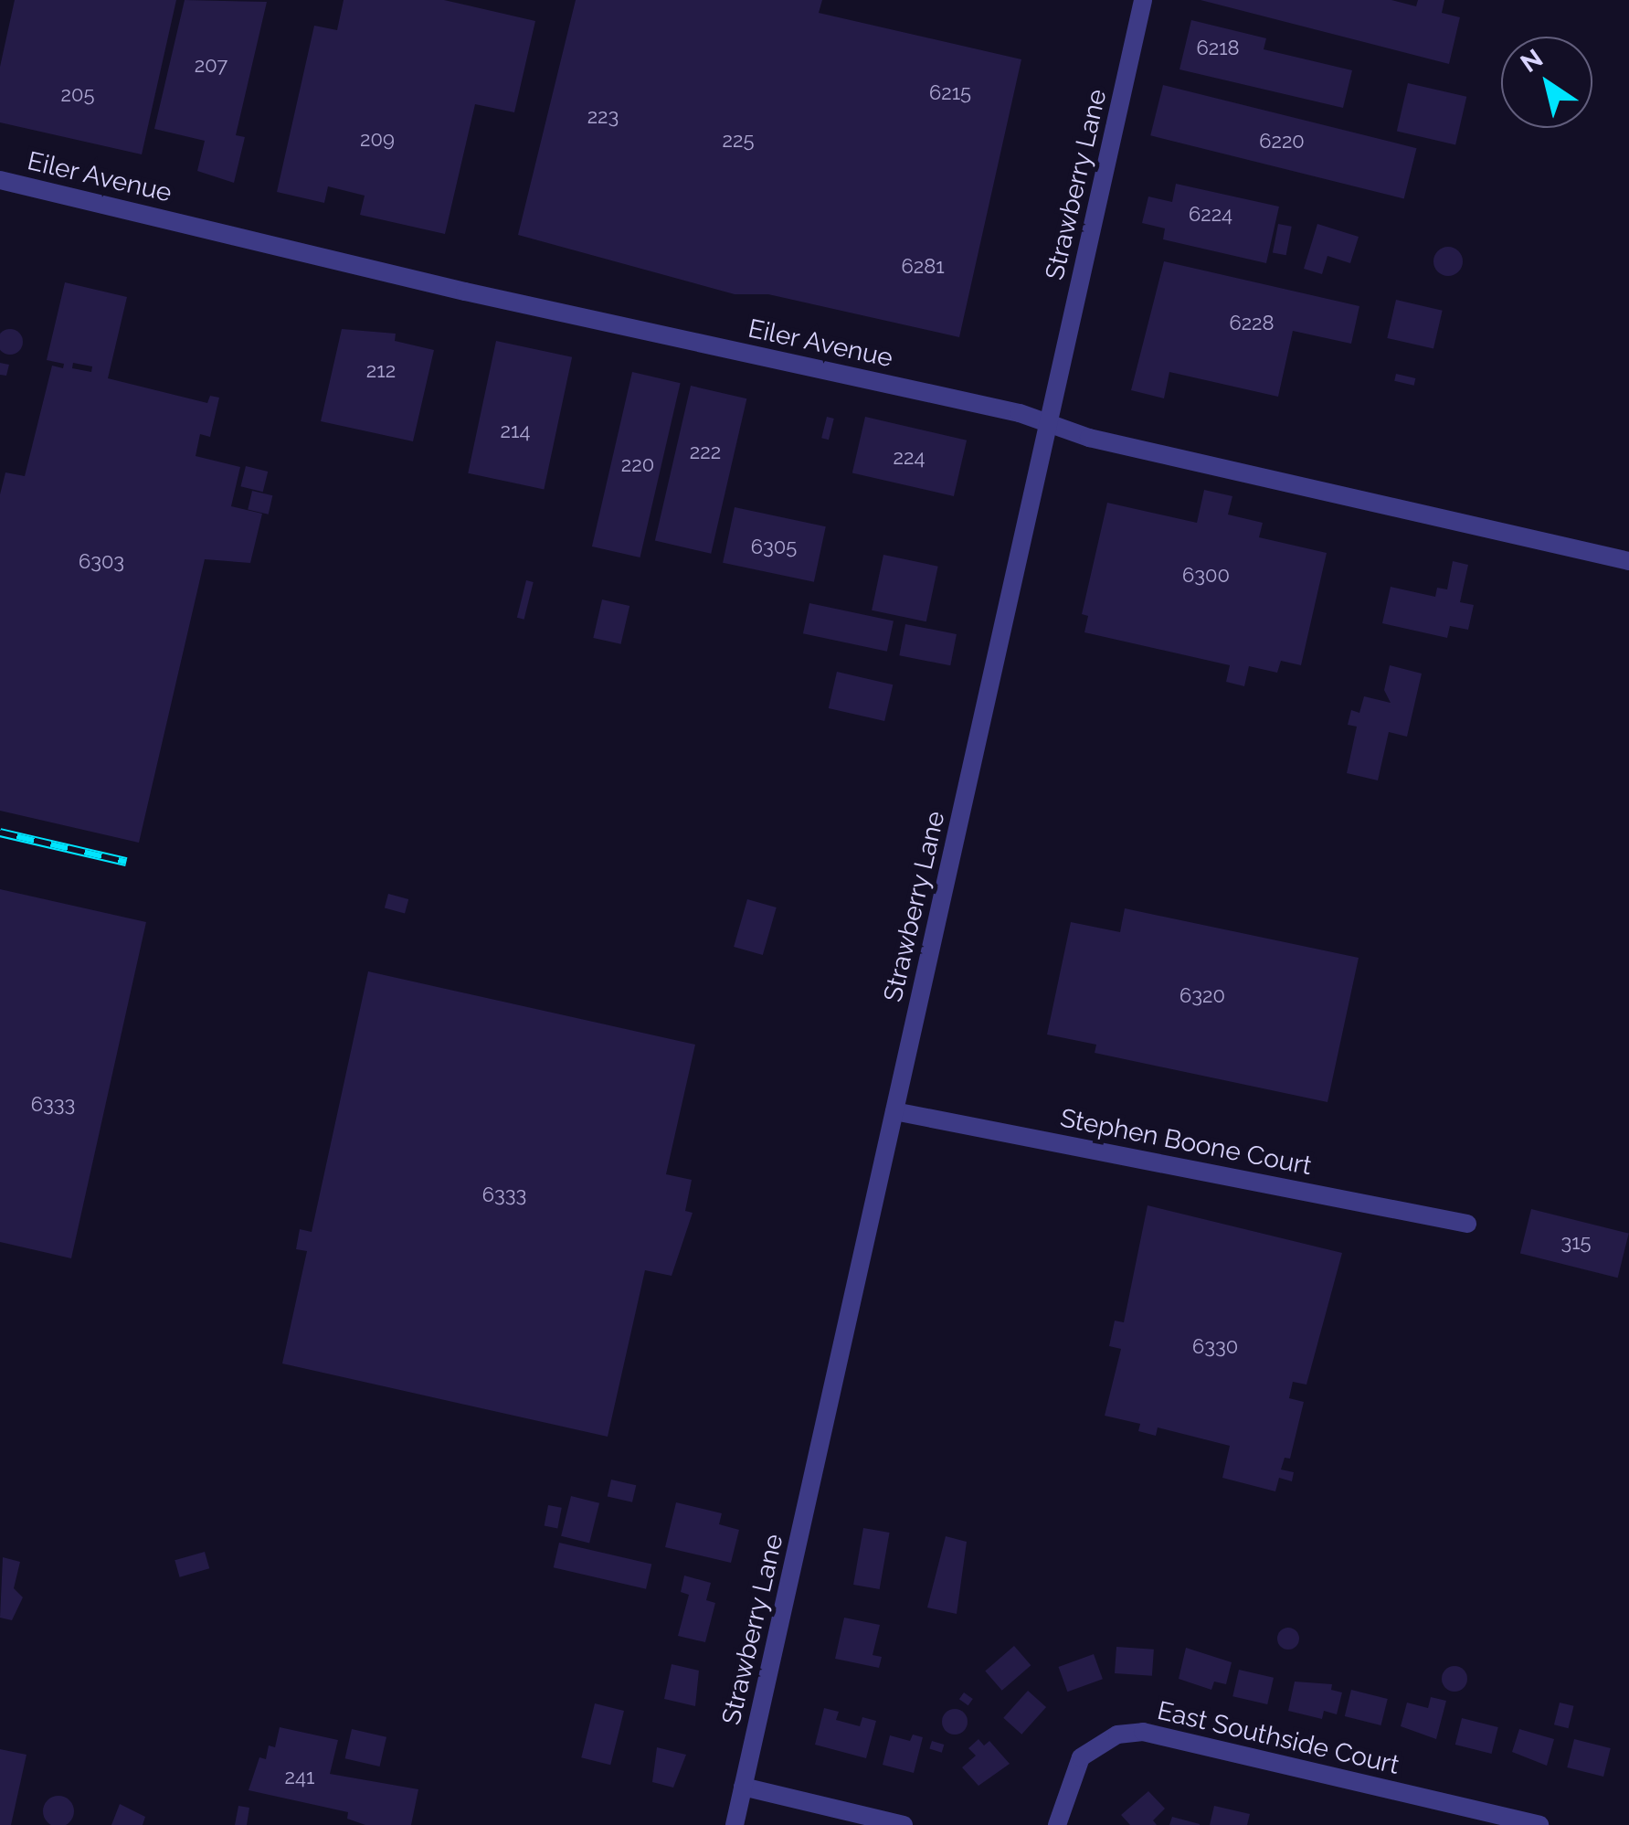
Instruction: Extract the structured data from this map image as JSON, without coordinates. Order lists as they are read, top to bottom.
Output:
{
  "streets": {
    "street": [
      "Eiler Avenue",
      "Strawberry Lane",
      "Stephen Boone Court",
      "East Southside Court"
    ]
  },
  "crossings": [
    ["Eiler Avenue", "Strawberry Lane"],
    ["Strawberry Lane", "Stephen Boone Court"]
  ],
  "house_numbers": [
    "6218",
    "207",
    "6215",
    "205",
    "223",
    "209",
    "225",
    "6220",
    "6224",
    "6281",
    "6228",
    "212",
    "214",
    "222",
    "224",
    "220",
    "6305",
    "6303",
    "6300",
    "6320",
    "6333",
    "6333",
    "315",
    "6330",
    "241"
  ],
  "north": "top left"
}
